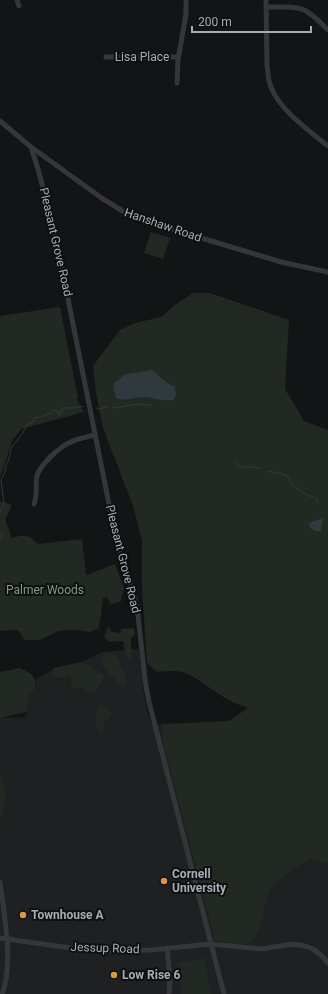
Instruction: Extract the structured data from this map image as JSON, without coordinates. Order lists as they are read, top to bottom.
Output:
{
  "streets": {
    "street": [
      "Lisa Place",
      "Hanshaw Road",
      "Pleasant Grove Road",
      "Jessup Road"
    ]
  },
  "crossings": [
    ["Hanshaw Road", "Pleasant Grove Road"],
    ["Pleasant Grove Road", "Jessup Road"]
  ],
  "parks": ["Palmer Woods"],
  "places": ["Cornell University", "Townhouse A", "Low Rise 6"],
  "scale_bar": "200 m"
}
